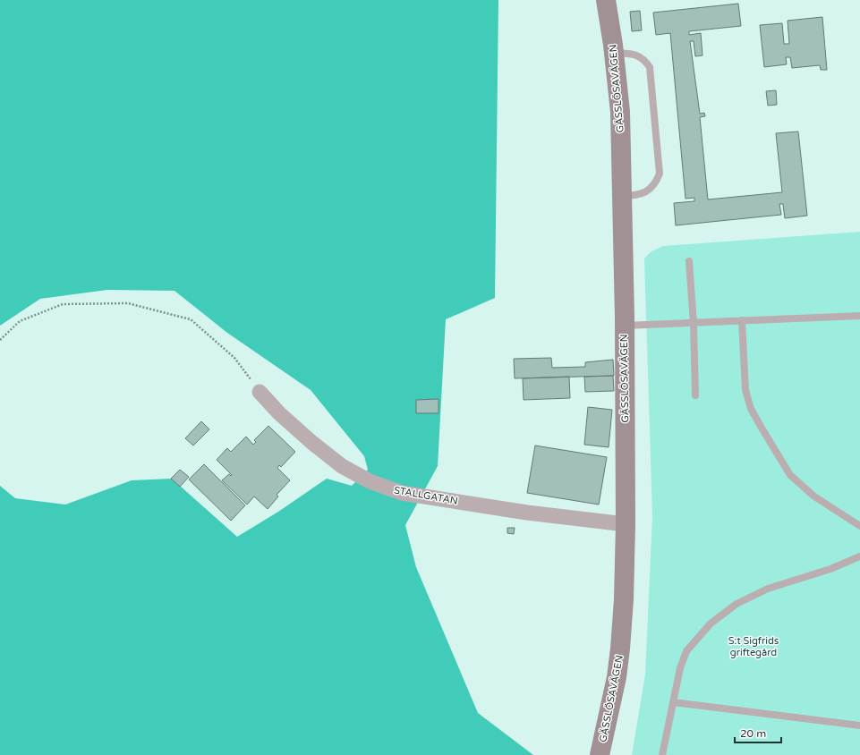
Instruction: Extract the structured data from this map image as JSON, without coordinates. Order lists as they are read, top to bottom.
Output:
{
  "streets": {
    "street": ["GÄSSLÖSAVÄGEN", "STALLGATAN"]
  },
  "crossings": [
    ["GÄSSLÖSAVÄGEN", "STALLGATAN"]
  ],
  "parks": ["S:t Sigfrids griftegård"],
  "scale_bar": "20 m"
}
